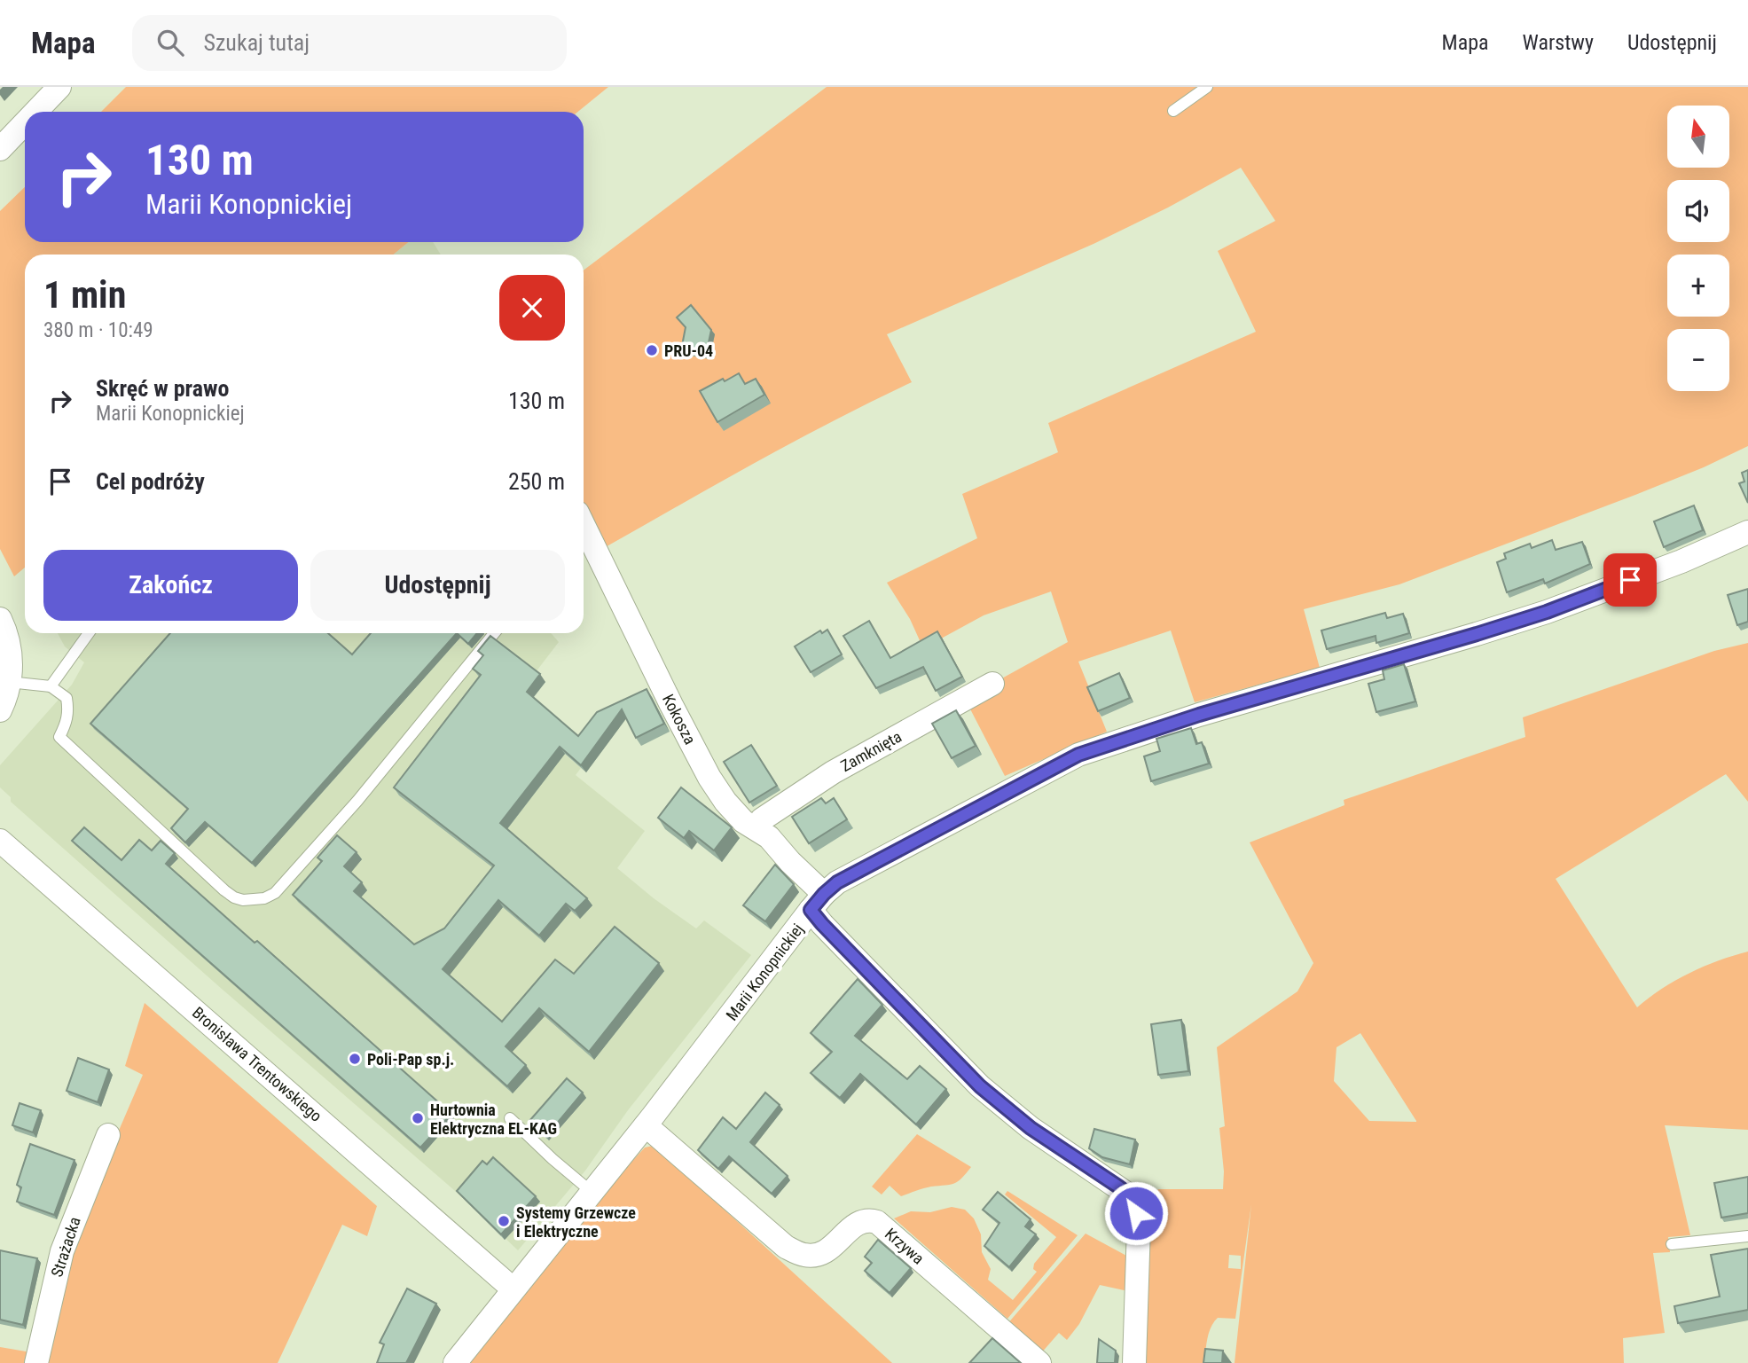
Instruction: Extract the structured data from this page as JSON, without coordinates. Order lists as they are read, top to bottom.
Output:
{
  "streets": {
    "street": [
      "Kokosza",
      "Zamknięta",
      "Marii Konopnickiej",
      "Bronisława Trentowskiego",
      "Krzywa",
      "Strażacka"
    ]
  },
  "crossings": [
    ["Kokosza", "Zamknięta"],
    ["Kokosza", "Marii Konopnickiej"],
    ["Marii Konopnickiej", "Bronisława Trentowskiego"],
    ["Marii Konopnickiej", "Krzywa"]
  ],
  "places": [
    "PRU-04",
    "Poli-Pap sp.j.",
    "Hurtownia Elektryczna EL-KAG",
    "Systemy Grzewcze i Elektryczne"
  ],
  "north": "top",
  "page": {
    "header": "Mapa",
    "search": "Szukaj tutaj",
    "nav": ["Mapa", "Warstwy", "Udostępnij"],
    "map_buttons": ["+", "−"],
    "turn": ["130 m", "Marii Konopnickiej"],
    "heading": ["1 min", "380 m · 10:49"],
    "list": [
      {
        "name": "Skręć w prawo",
        "note": "Marii Konopnickiej",
        "value": "130 m"
      },
      {
        "name": "Cel podróży",
        "value": "250 m"
      }
    ],
    "buttons": ["Zakończ", "Udostępnij"]
  }
}
